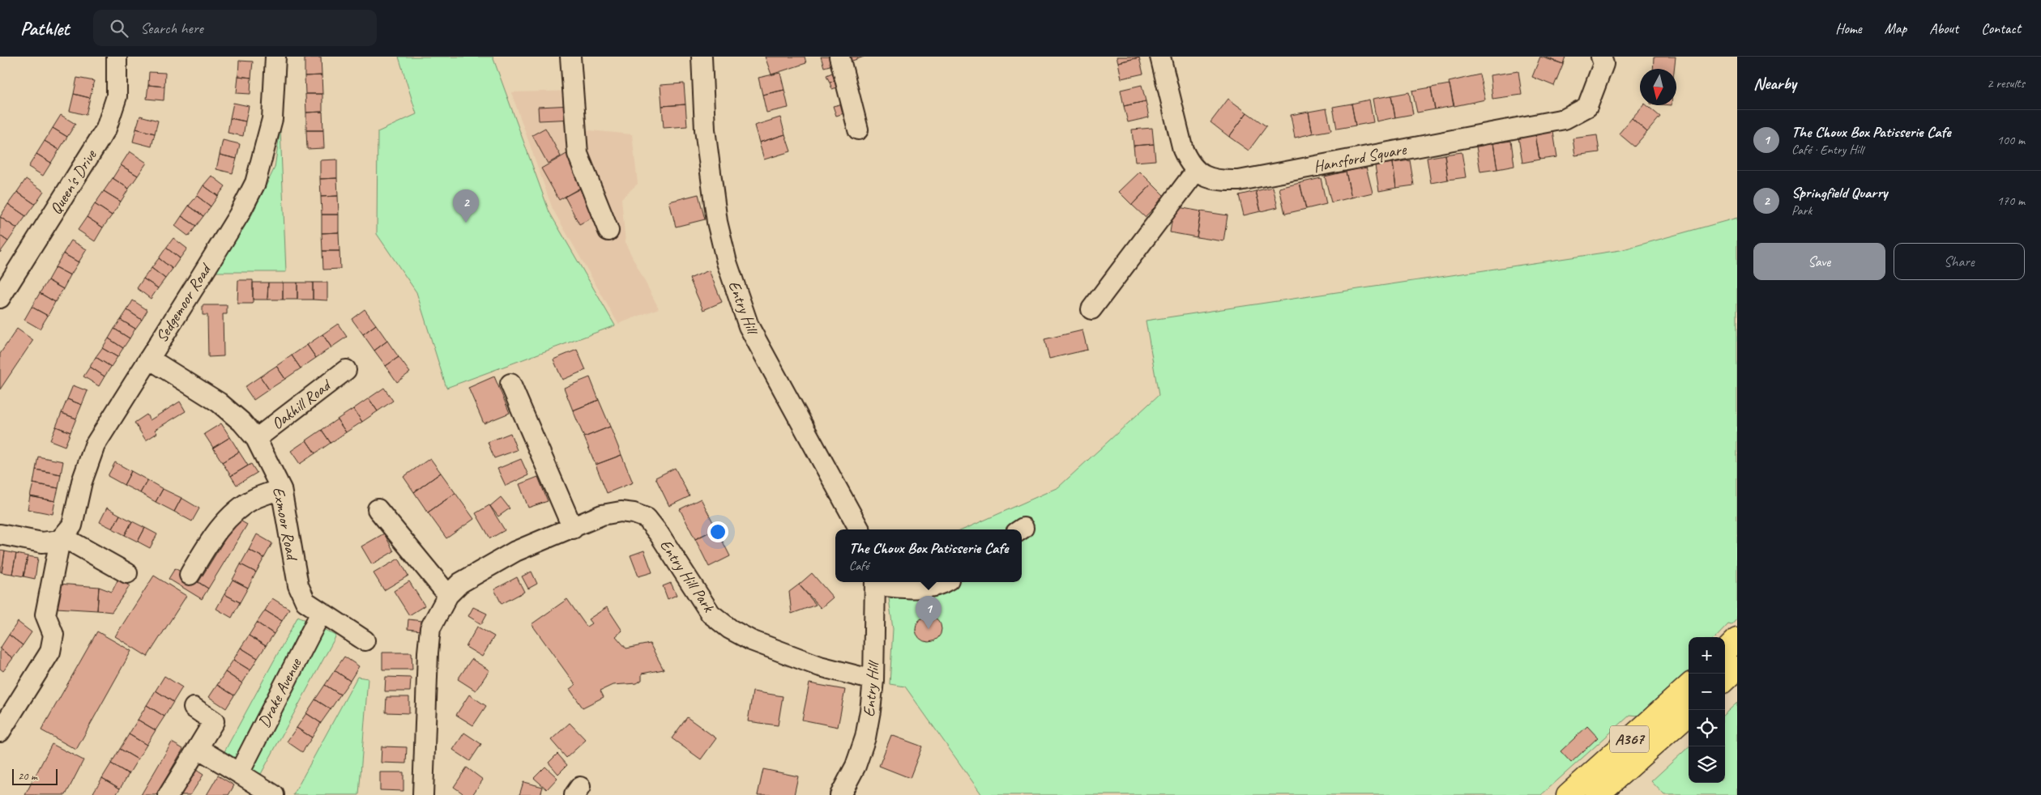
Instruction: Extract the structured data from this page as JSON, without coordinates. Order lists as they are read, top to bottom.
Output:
{
  "streets": {
    "main road": ["A367"],
    "street": [
      "Hansford Square",
      "Queen's Drive",
      "Sedgemoor Road",
      "Entry Hill",
      "Oakhill Road",
      "Exmoor Road",
      "Entry Hill Park",
      "Drake Avenue"
    ]
  },
  "crossings": [
    ["Sedgemoor Road", "Exmoor Road"],
    ["Entry Hill", "Entry Hill Park"],
    ["Oakhill Road", "Exmoor Road"],
    ["Exmoor Road", "Drake Avenue"]
  ],
  "scale_bar": "20 m",
  "north": "bottom",
  "page": {
    "header": "Pathlet",
    "search": "Search here",
    "nav": [
      "Home",
      "Map",
      "About",
      "Contact"
    ],
    "heading": ["Nearby", "2 results"],
    "list": [
      {
        "mark": "1",
        "name": "The Choux Box Patisserie Cafe",
        "note": "Café · Entry Hill",
        "value": "100 m"
      },
      {
        "mark": "2",
        "name": "Springfield Quarry",
        "note": "Park",
        "value": "170 m"
      }
    ],
    "pins": ["2", "1"],
    "buttons": ["Save", "Share"],
    "popup": ["The Choux Box Patisserie Cafe", "Café"],
    "map_buttons": ["+", "−"],
    "scale": "20 m"
  }
}
